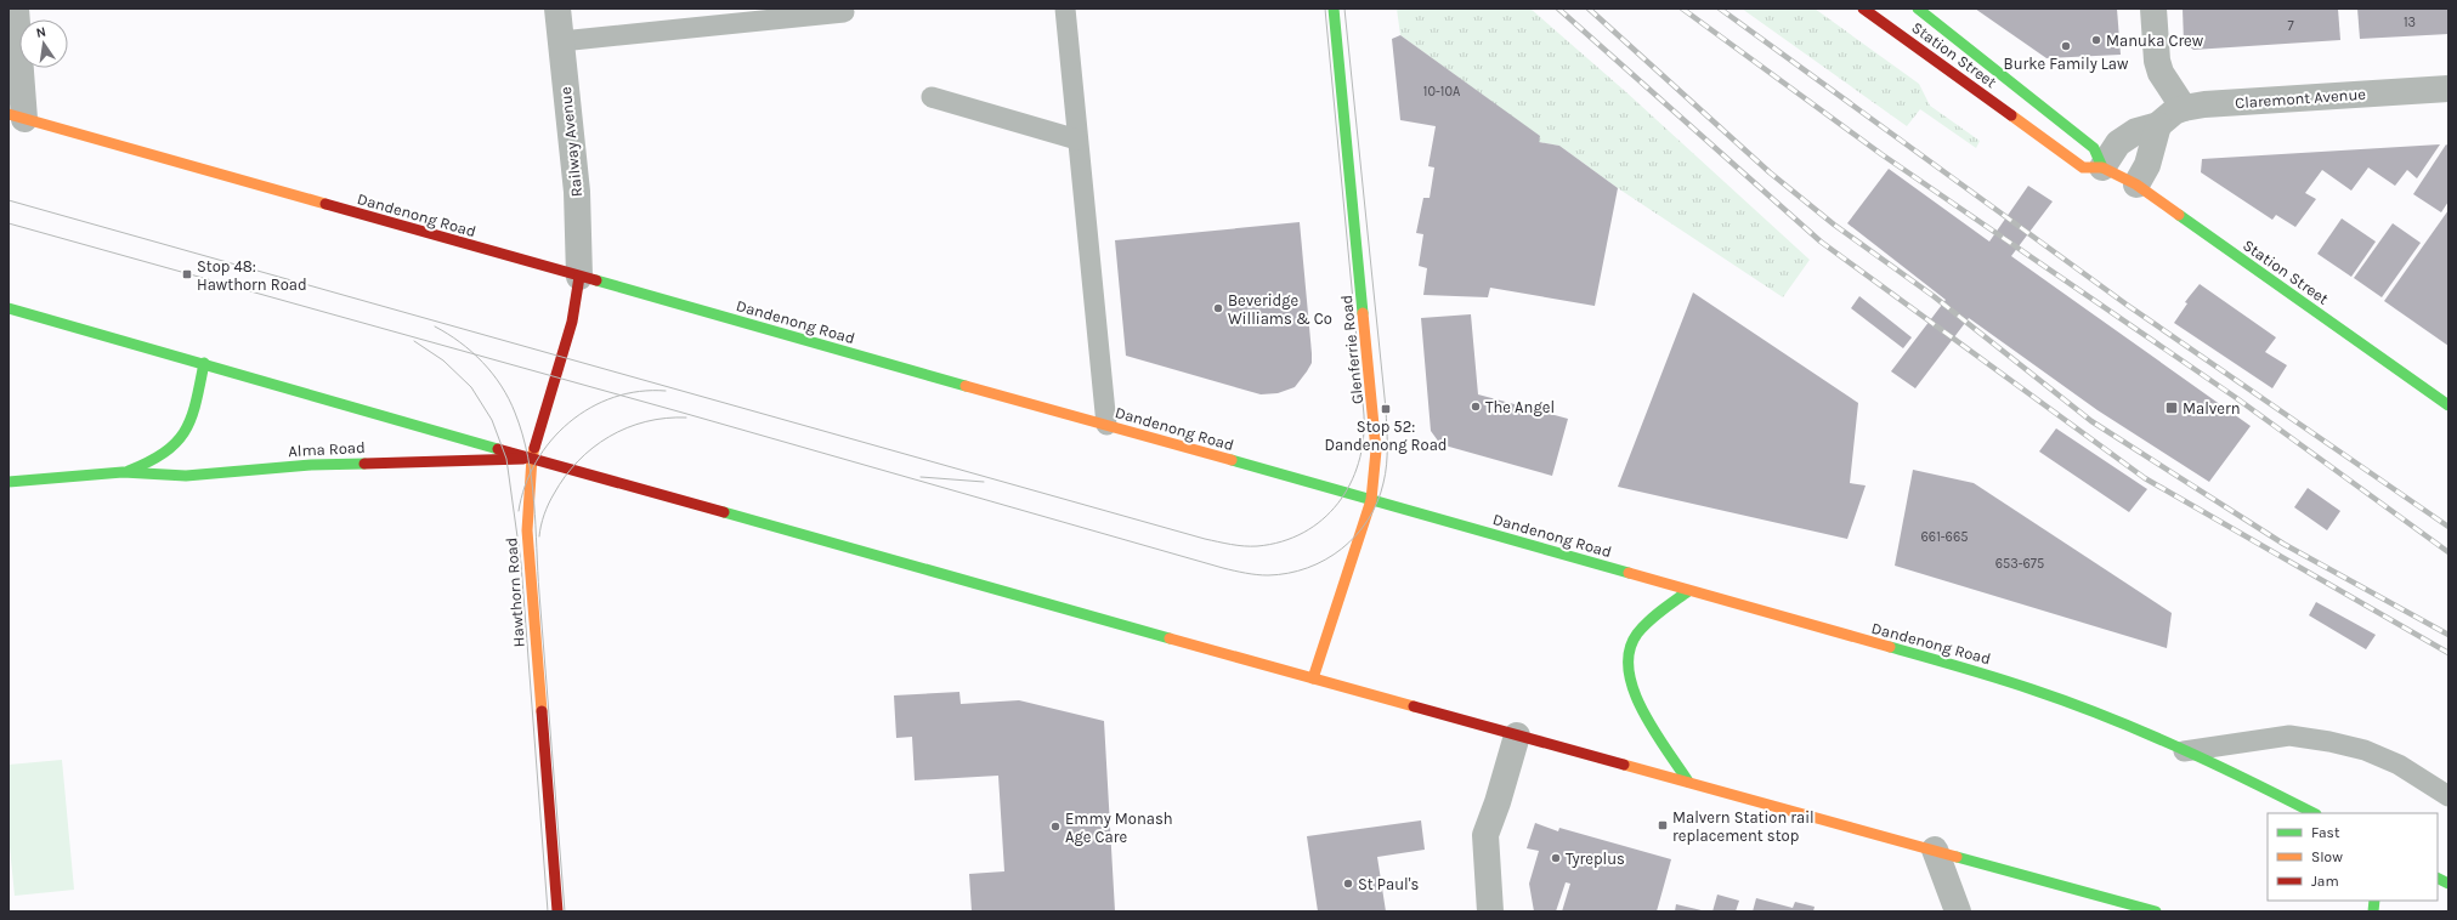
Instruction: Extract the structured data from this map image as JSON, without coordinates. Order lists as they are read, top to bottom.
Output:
{
  "streets": {
    "main road": [
      "Station Street",
      "Dandenong Road",
      "Glenferrie Road",
      "Alma Road",
      "Hawthorn Road"
    ],
    "street": ["Claremont Avenue", "Railway Avenue"]
  },
  "crossings": [
    ["Station Street", "Claremont Avenue"],
    ["Railway Avenue", "Dandenong Road"],
    ["Railway Avenue", "Hawthorn Road"],
    ["Dandenong Road", "Glenferrie Road"],
    ["Dandenong Road", "Hawthorn Road"],
    ["Alma Road", "Hawthorn Road"]
  ],
  "places": {
    "other": [
      "Manuka Crew",
      "Burke Family Law",
      "Beveridge Williams & Co",
      "The Angel",
      "Emmy Monash Age Care",
      "Tyreplus",
      "St Paul's"
    ],
    "transit": [
      "Stop 48: Hawthorn Road",
      "Malvern",
      "Stop 52: Dandenong Road",
      "Malvern Station rail replacement stop"
    ]
  },
  "house_numbers": [
    "13",
    "7",
    "10-10A",
    "661-665",
    "653-675"
  ],
  "legend": ["Fast", "Slow", "Jam"],
  "north": "top"
}
